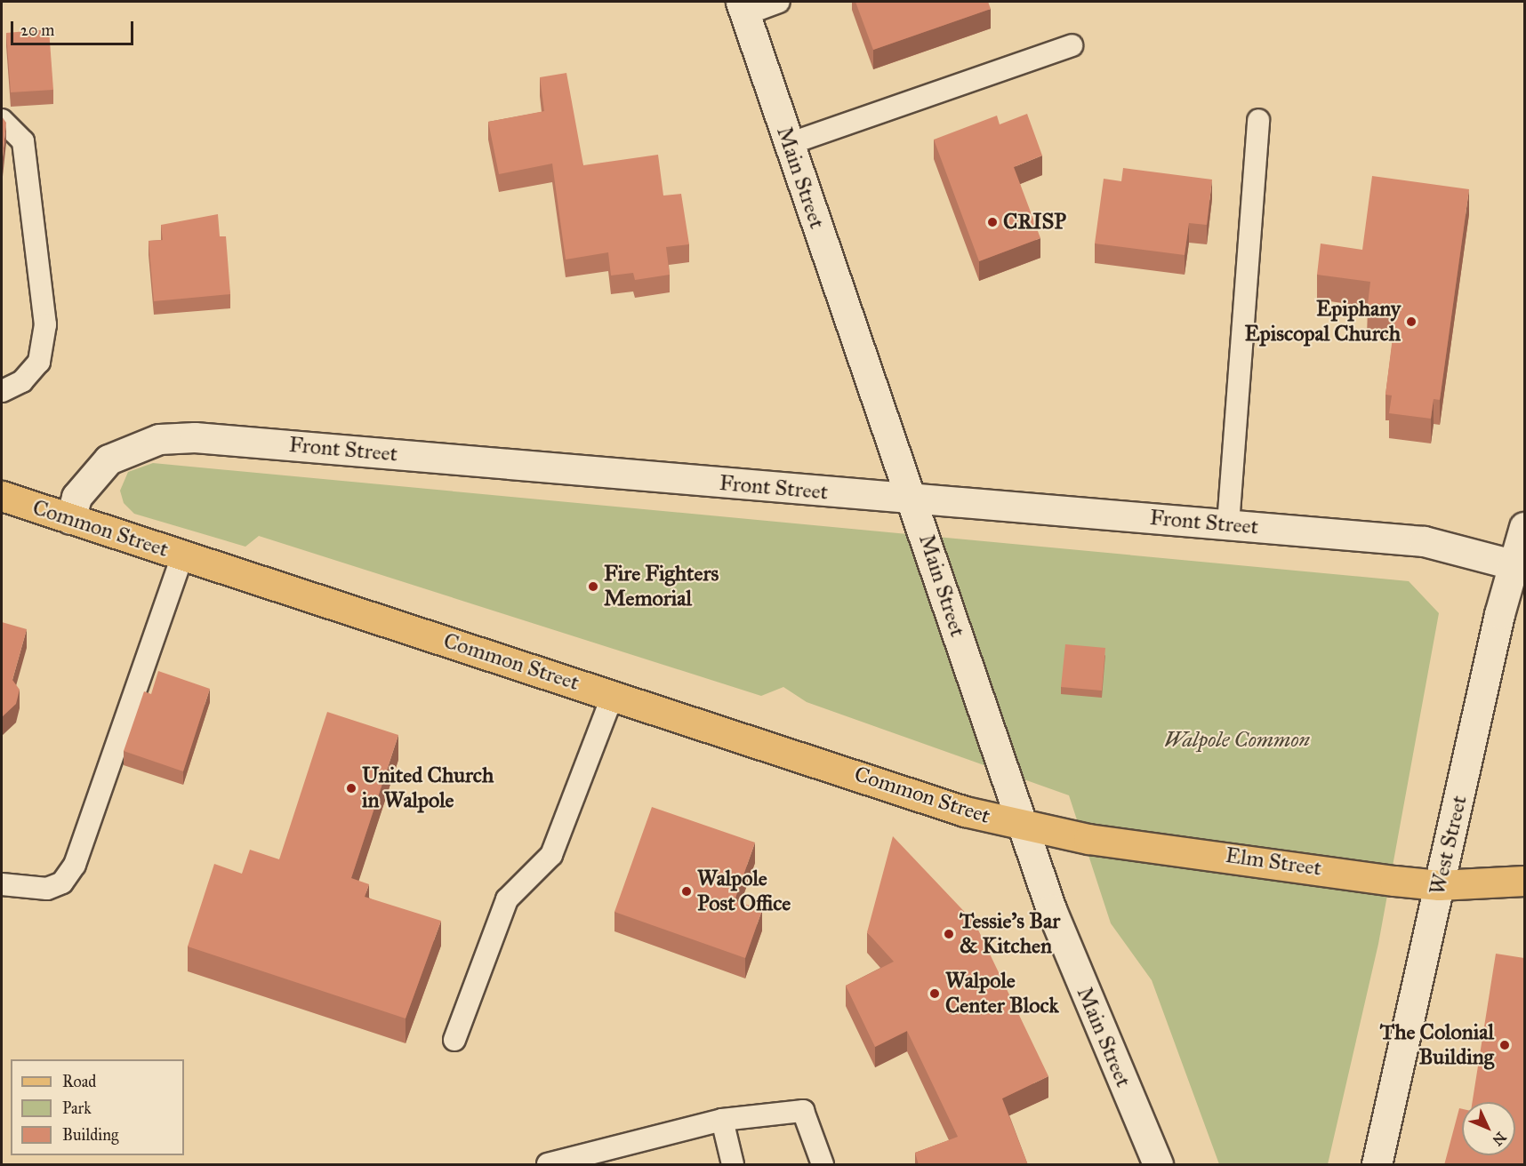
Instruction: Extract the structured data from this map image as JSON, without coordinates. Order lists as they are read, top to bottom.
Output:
{
  "streets": {
    "main road": ["Common Street", "Elm Street"],
    "street": ["Main Street", "Front Street", "West Street"]
  },
  "crossings": [
    ["Main Street", "Front Street"],
    ["Main Street", "Common Street"],
    ["Main Street", "Elm Street"],
    ["Front Street", "Common Street"],
    ["Front Street", "West Street"],
    ["Common Street", "Elm Street"],
    ["West Street", "Elm Street"]
  ],
  "parks": ["Walpole Common"],
  "places": [
    "CRISP",
    "Epiphany Episcopal Church",
    "Fire Fighters Memorial",
    "United Church in Walpole",
    "Walpole Post Office",
    "Tessie's Bar & Kitchen",
    "Walpole Center Block",
    "The Colonial Building"
  ],
  "legend": ["Road", "Park", "Building"],
  "scale_bar": "20 m",
  "north": "bottom right"
}
